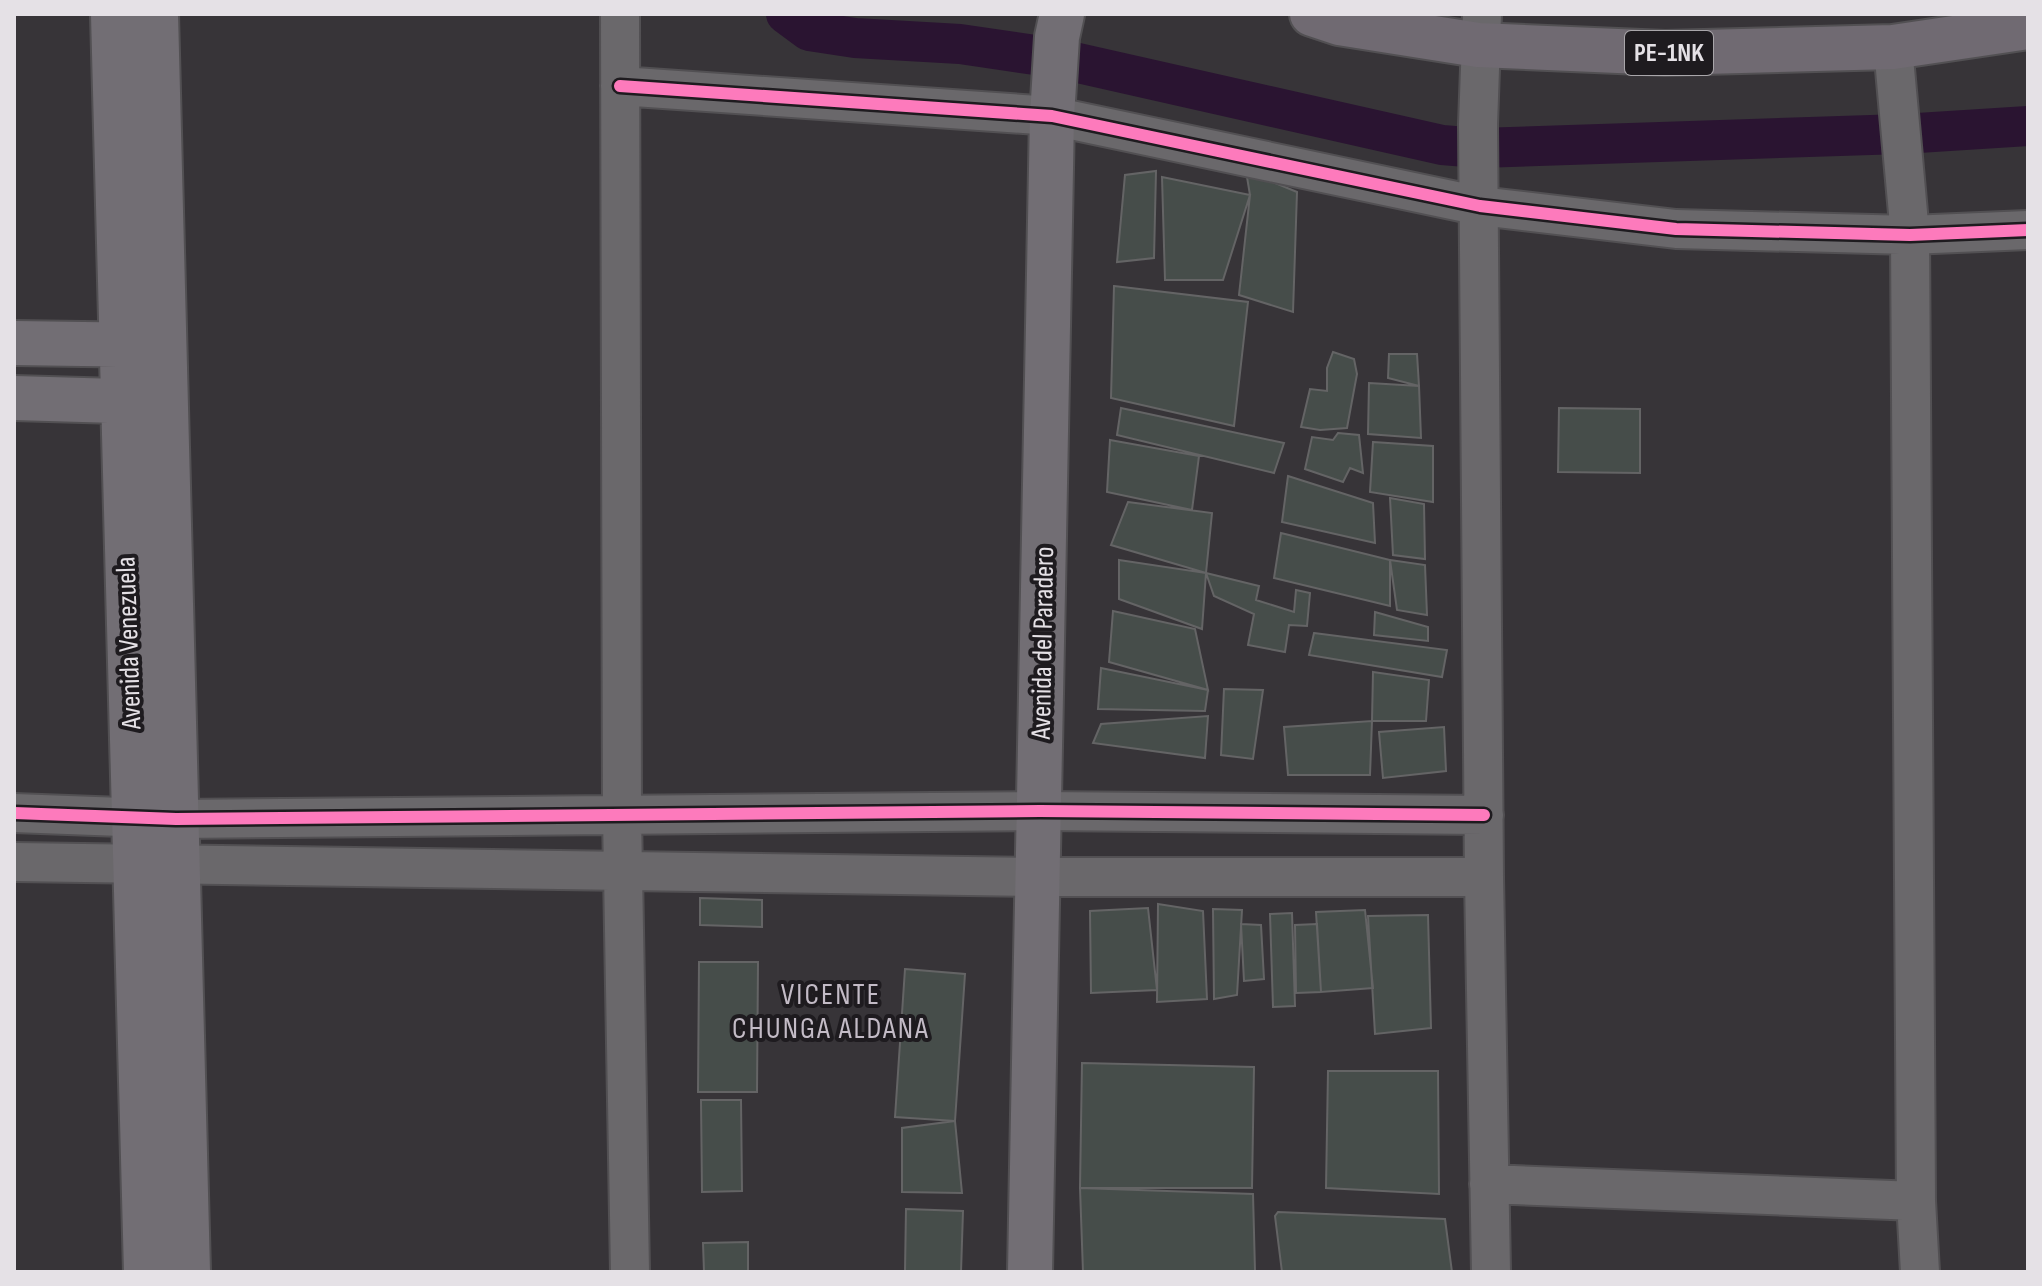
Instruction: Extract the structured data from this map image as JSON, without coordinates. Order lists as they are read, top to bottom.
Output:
{
  "streets": {
    "main road": ["PE-1NK"],
    "street": ["Avenida Venezuela", "Avenida del Paradero"]
  },
  "districts": ["VICENTE CHUNGA ALDANA"]
}
